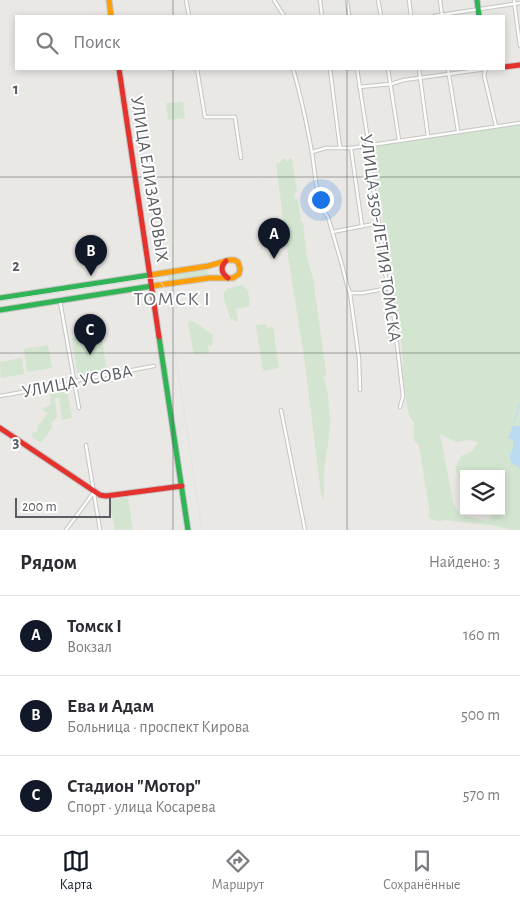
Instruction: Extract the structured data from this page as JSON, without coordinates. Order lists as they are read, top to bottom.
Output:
{
  "streets": {
    "main road": ["УЛИЦА ЕЛИЗАРОВЫХ"],
    "street": ["УЛИЦА 350-ЛЕТИЯ ТОМСКА", "УЛИЦА УСОВА"]
  },
  "districts": ["ТОМСК I"],
  "scale_bar": "200 m",
  "page": {
    "search": "Поиск",
    "pins": ["A", "B", "C"],
    "scale": "200 m",
    "heading": ["Рядом", "Найдено: 3"],
    "list": [
      {
        "mark": "A",
        "name": "Томск I",
        "note": "Вокзал",
        "value": "160 m"
      },
      {
        "mark": "B",
        "name": "Ева и Адам",
        "note": "Больница · проспект Кирова",
        "value": "500 m"
      },
      {
        "mark": "C",
        "name": "Стадион \"Мотор\"",
        "note": "Спорт · улица Косарева",
        "value": "570 m"
      }
    ],
    "nav": ["Карта", "Маршрут", "Сохранённые"]
  },
  "grid": {
    "rows": ["1", "2", "3"]
  }
}
